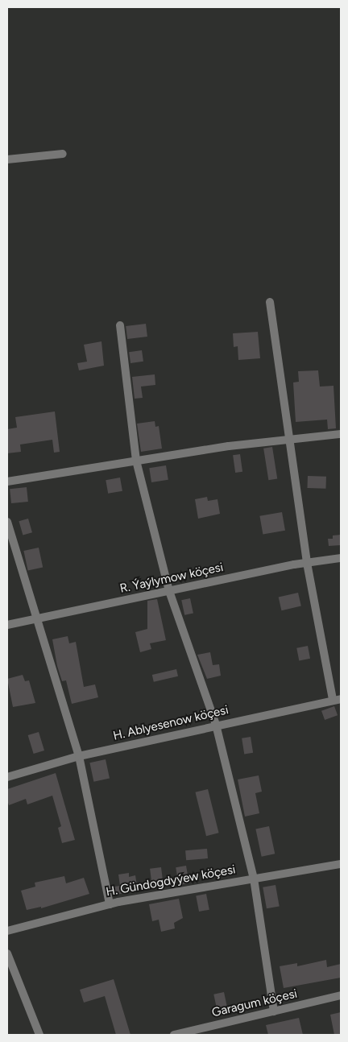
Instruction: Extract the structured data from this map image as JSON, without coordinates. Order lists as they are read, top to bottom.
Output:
{
  "streets": {
    "street": [
      "R. Ýaýlymow köçesi",
      "H. Ablyesenow köçesi",
      "H. Gündogdyýew köçesi",
      "Garagum köçesi"
    ]
  }
}
